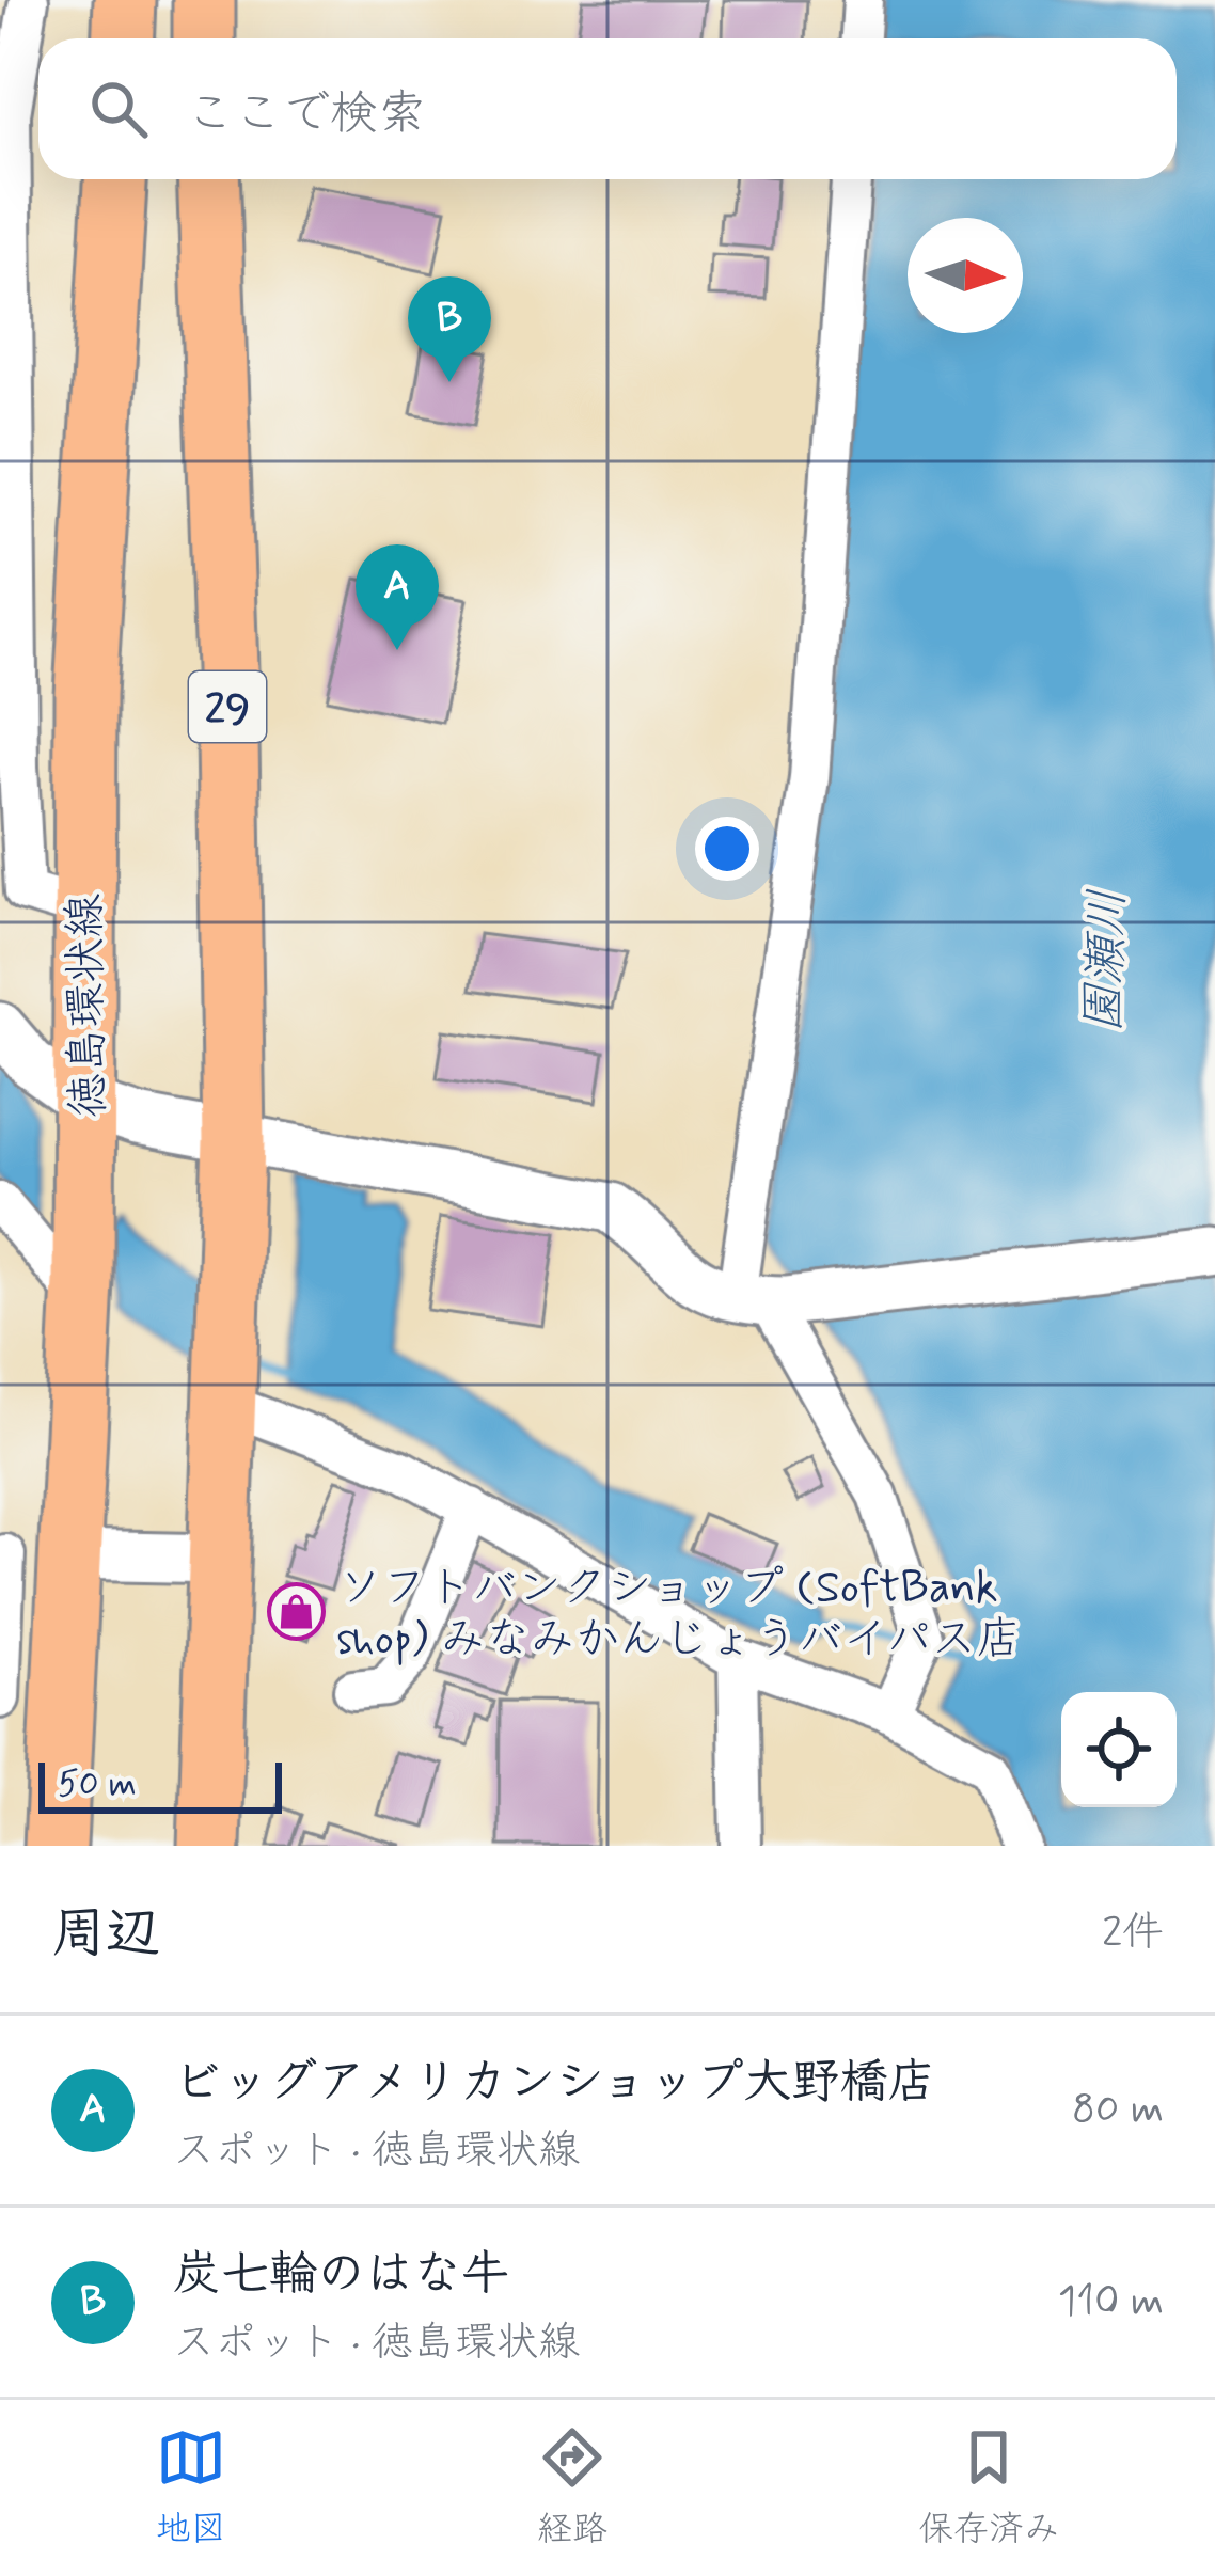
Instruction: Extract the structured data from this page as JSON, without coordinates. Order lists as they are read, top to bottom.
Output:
{
  "streets": {
    "main road": ["29", "徳島環状線"]
  },
  "water": ["園瀬川"],
  "places": {
    "shop": ["ソフトバンクショップ (SoftBank shop) みなみかんじょうバイパス店"]
  },
  "scale_bar": "50 m",
  "north": "right",
  "page": {
    "search": "ここで検索",
    "pins": ["B", "A"],
    "scale": "50 m",
    "heading": ["周辺", "2件"],
    "list": [
      {
        "mark": "A",
        "name": "ビッグアメリカンショップ大野橋店",
        "note": "スポット · 徳島環状線",
        "value": "80 m"
      },
      {
        "mark": "B",
        "name": "炭七輪のはな牛",
        "note": "スポット · 徳島環状線",
        "value": "110 m"
      }
    ],
    "nav": ["地図", "経路", "保存済み"]
  }
}
